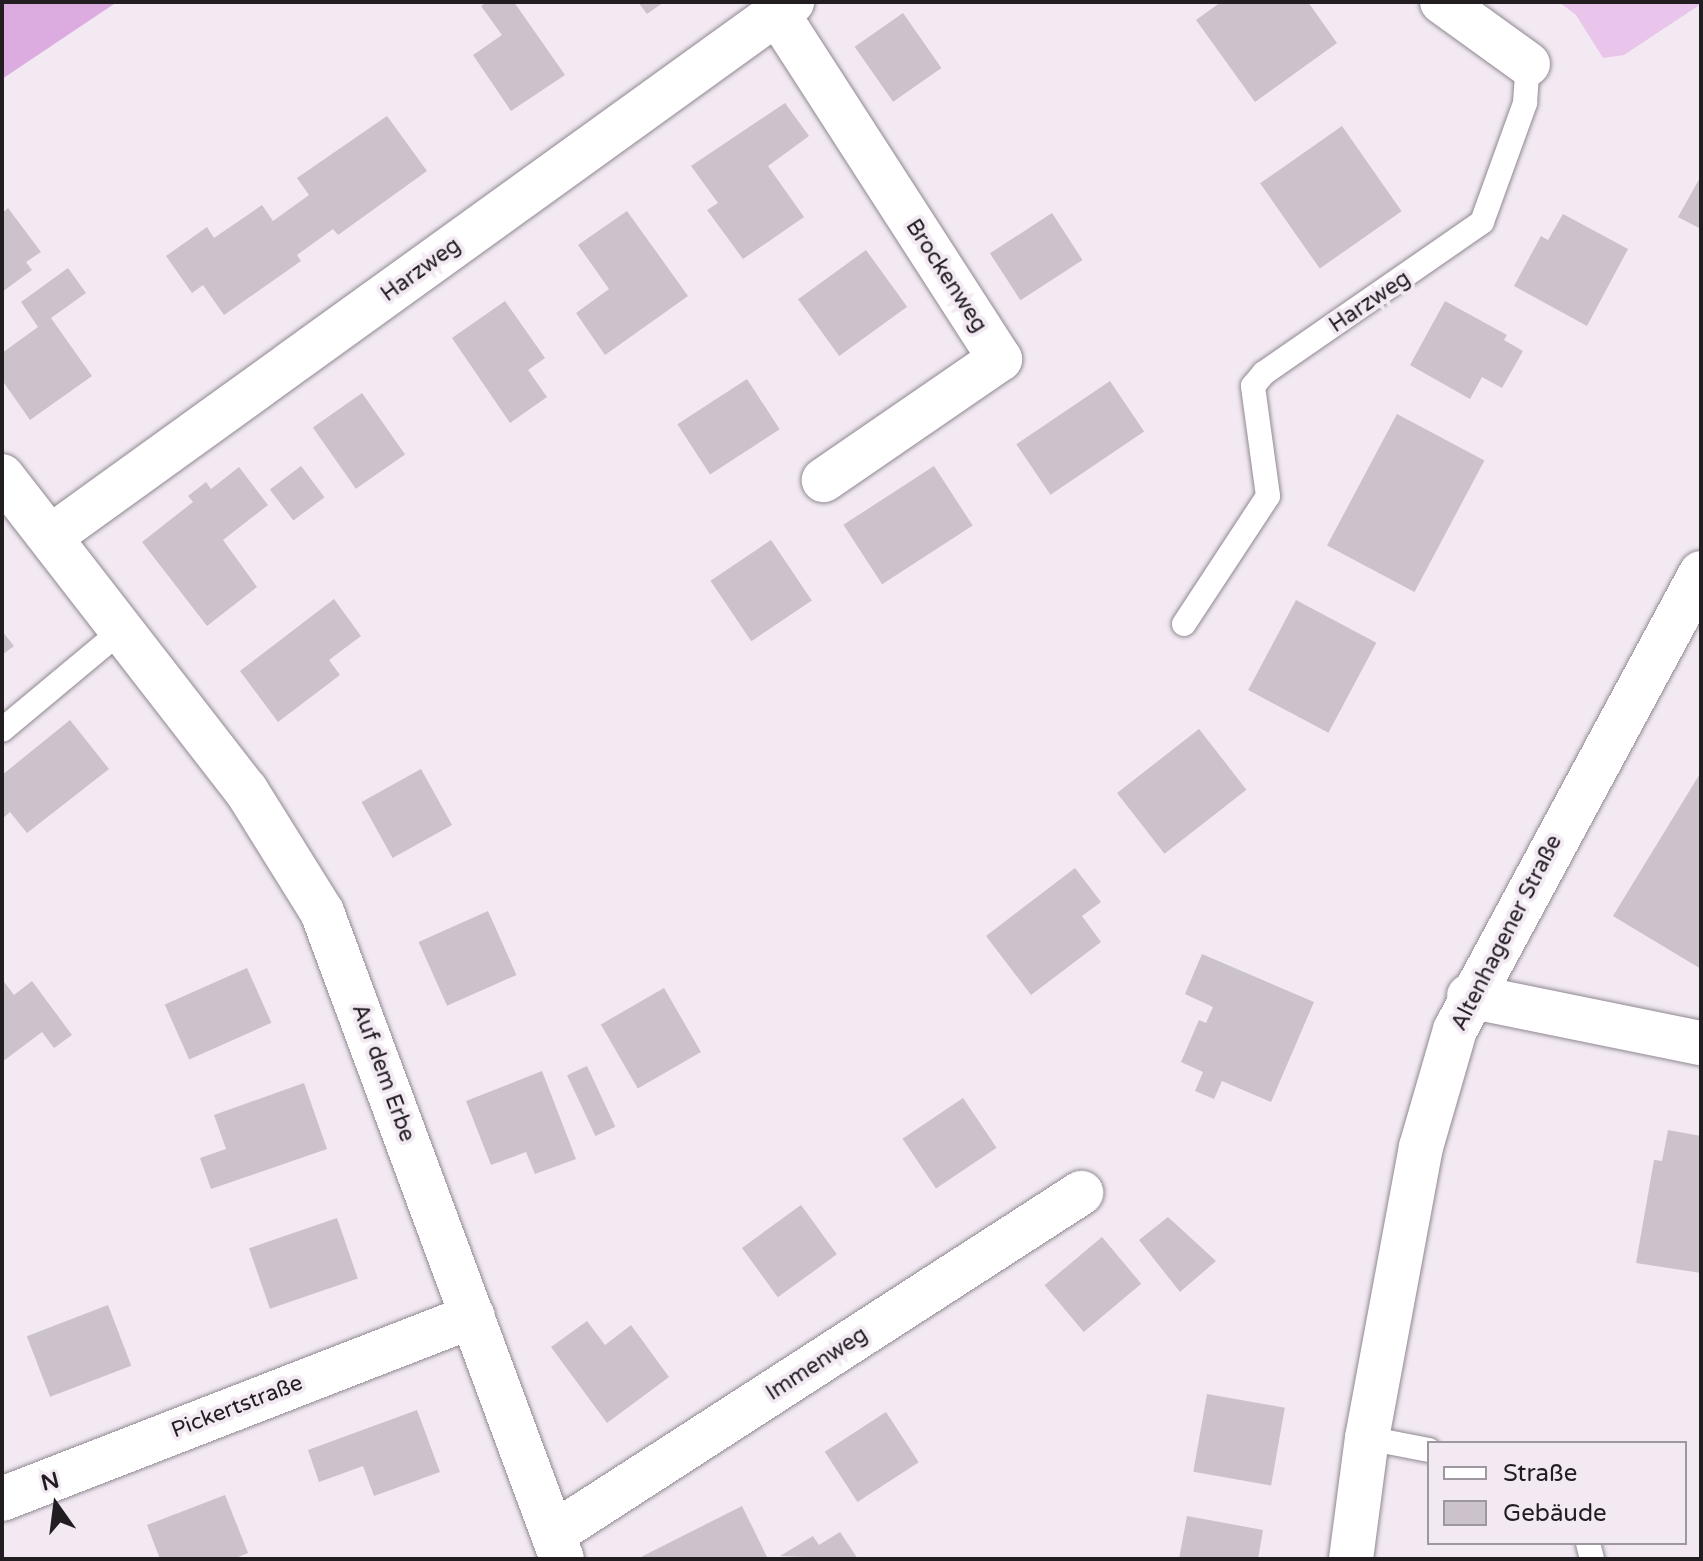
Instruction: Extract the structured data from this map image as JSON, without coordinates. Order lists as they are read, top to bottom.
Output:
{
  "streets": {
    "street": [
      "Harzweg",
      "Brockenweg",
      "Altenhagener Straße",
      "Auf dem Erbe",
      "Immenweg",
      "Pickertstraße"
    ]
  },
  "crossings": [
    ["Harzweg", "Brockenweg"],
    ["Harzweg", "Auf dem Erbe"],
    ["Auf dem Erbe", "Immenweg"],
    ["Auf dem Erbe", "Pickertstraße"]
  ],
  "legend": ["Straße", "Gebäude"],
  "north": "top"
}
